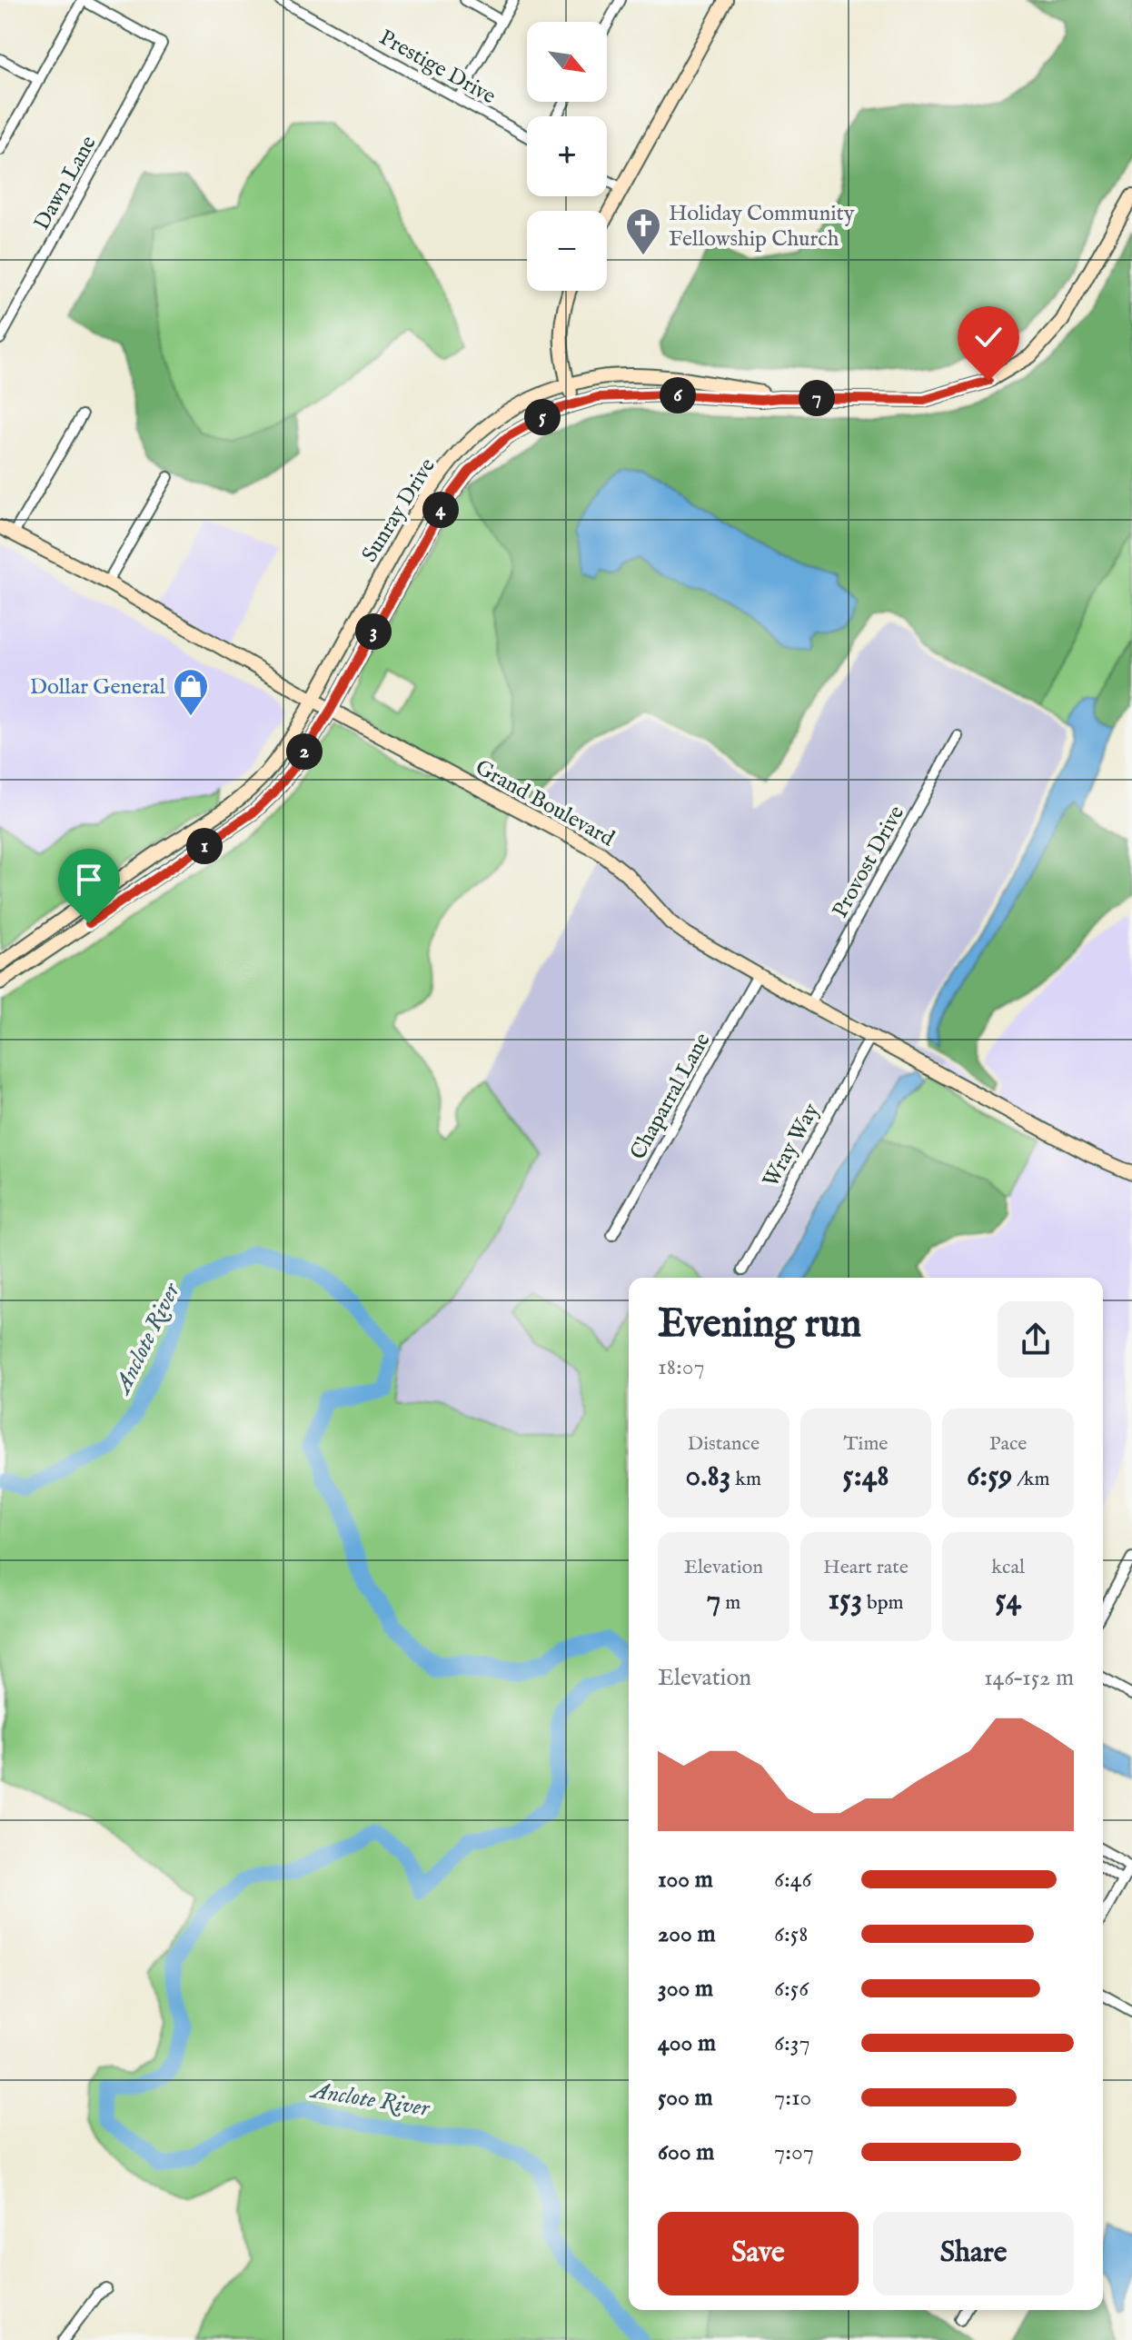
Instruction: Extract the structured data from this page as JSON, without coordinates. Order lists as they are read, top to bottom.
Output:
{
  "streets": {
    "street": [
      "Prestige Drive",
      "Dawn Lane",
      "Sunray Drive",
      "Grand Boulevard",
      "Provost Drive",
      "Chaparral Lane",
      "Wray Way"
    ]
  },
  "crossings": [
    ["Sunray Drive", "Grand Boulevard"],
    ["Grand Boulevard", "Provost Drive"],
    ["Grand Boulevard", "Chaparral Lane"],
    ["Grand Boulevard", "Wray Way"]
  ],
  "water": ["Anclote River"],
  "places": {
    "church": ["Holiday Community Fellowship Church"],
    "shop": ["Dollar General"]
  },
  "north": "bottom right",
  "page": {
    "map_buttons": ["+", "−"],
    "pins": [
      "6",
      "7",
      "5",
      "4",
      "3",
      "2",
      "1"
    ],
    "heading": ["Evening run", "18:07"],
    "stats": [
      ["Distance", "0.83 km"],
      ["Time", "5:48"],
      ["Pace", "6:59 /km"],
      ["Elevation", "7 m"],
      ["Heart rate", "153 bpm"],
      ["kcal", "54"]
    ],
    "chart": ["Elevation", "146–152 m"],
    "list": [
      {
        "name": "100 m",
        "note": "6:46"
      },
      {
        "name": "200 m",
        "note": "6:58"
      },
      {
        "name": "300 m",
        "note": "6:56"
      },
      {
        "name": "400 m",
        "note": "6:37"
      },
      {
        "name": "500 m",
        "note": "7:10"
      },
      {
        "name": "600 m",
        "note": "7:07"
      }
    ],
    "buttons": ["Save", "Share"]
  }
}
